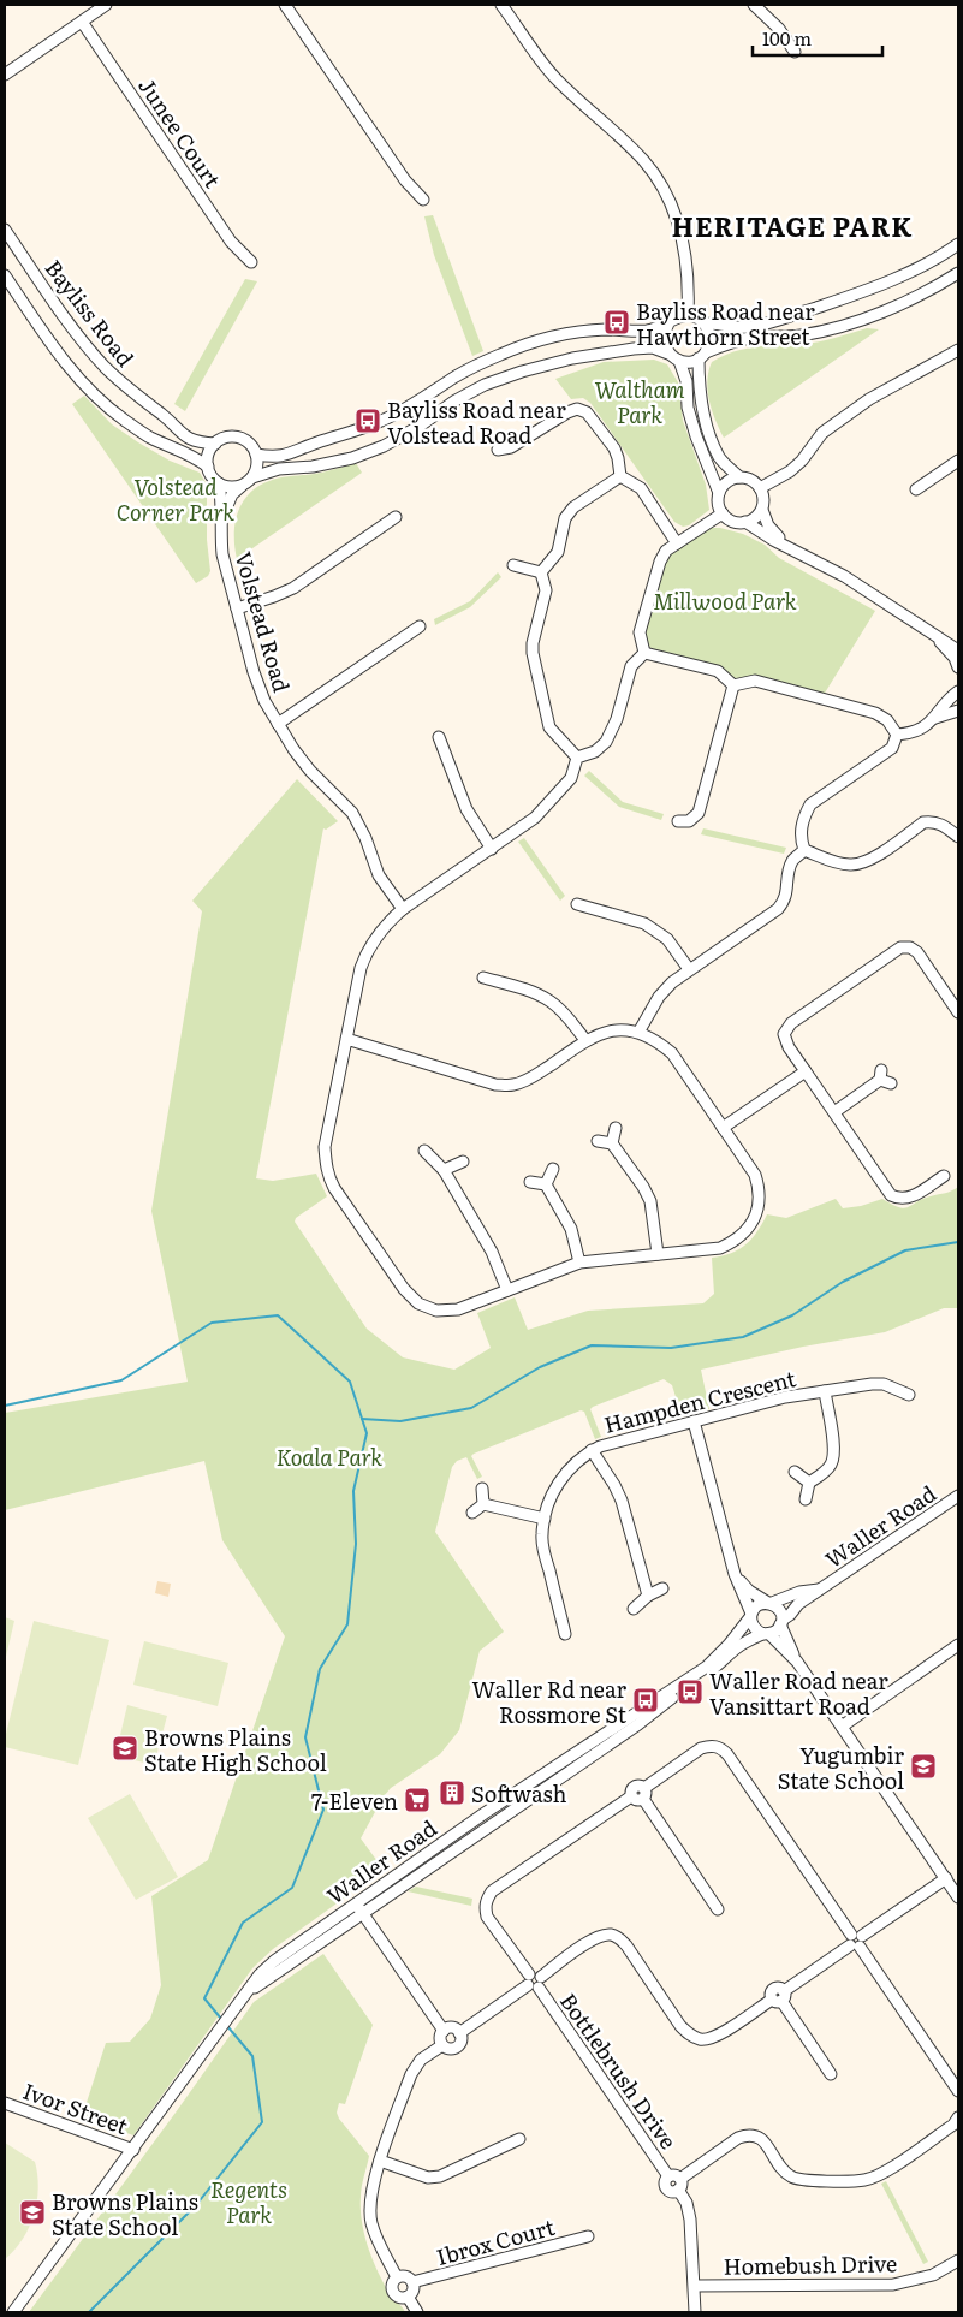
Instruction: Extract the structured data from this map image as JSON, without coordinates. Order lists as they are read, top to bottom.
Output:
{
  "streets": {
    "street": [
      "Junee Court",
      "Bayliss Road",
      "Volstead Road",
      "Hampden Crescent",
      "Waller Road",
      "Bottlebrush Drive",
      "Ivor Street",
      "Ibrox Court",
      "Homebush Drive"
    ]
  },
  "crossings": [
    ["Bayliss Road", "Volstead Road"],
    ["Waller Road", "Ivor Street"]
  ],
  "districts": ["HERITAGE PARK"],
  "parks": [
    "Waltham Park",
    "Volstead Corner Park",
    "Millwood Park",
    "Koala Park",
    "Regents Park"
  ],
  "places": {
    "bus stop": [
      "Bayliss Road near Hawthorn Street",
      "Bayliss Road near Volstead Road",
      "Waller Road near Vansittart Road",
      "Waller Rd near Rossmore St"
    ],
    "school or university": ["Browns Plains State High School", "Yugumbir State School", "Browns Plains State School"],
    "building": ["Softwash"],
    "supermarket": ["7-Eleven"]
  },
  "scale_bar": "100 m"
}
